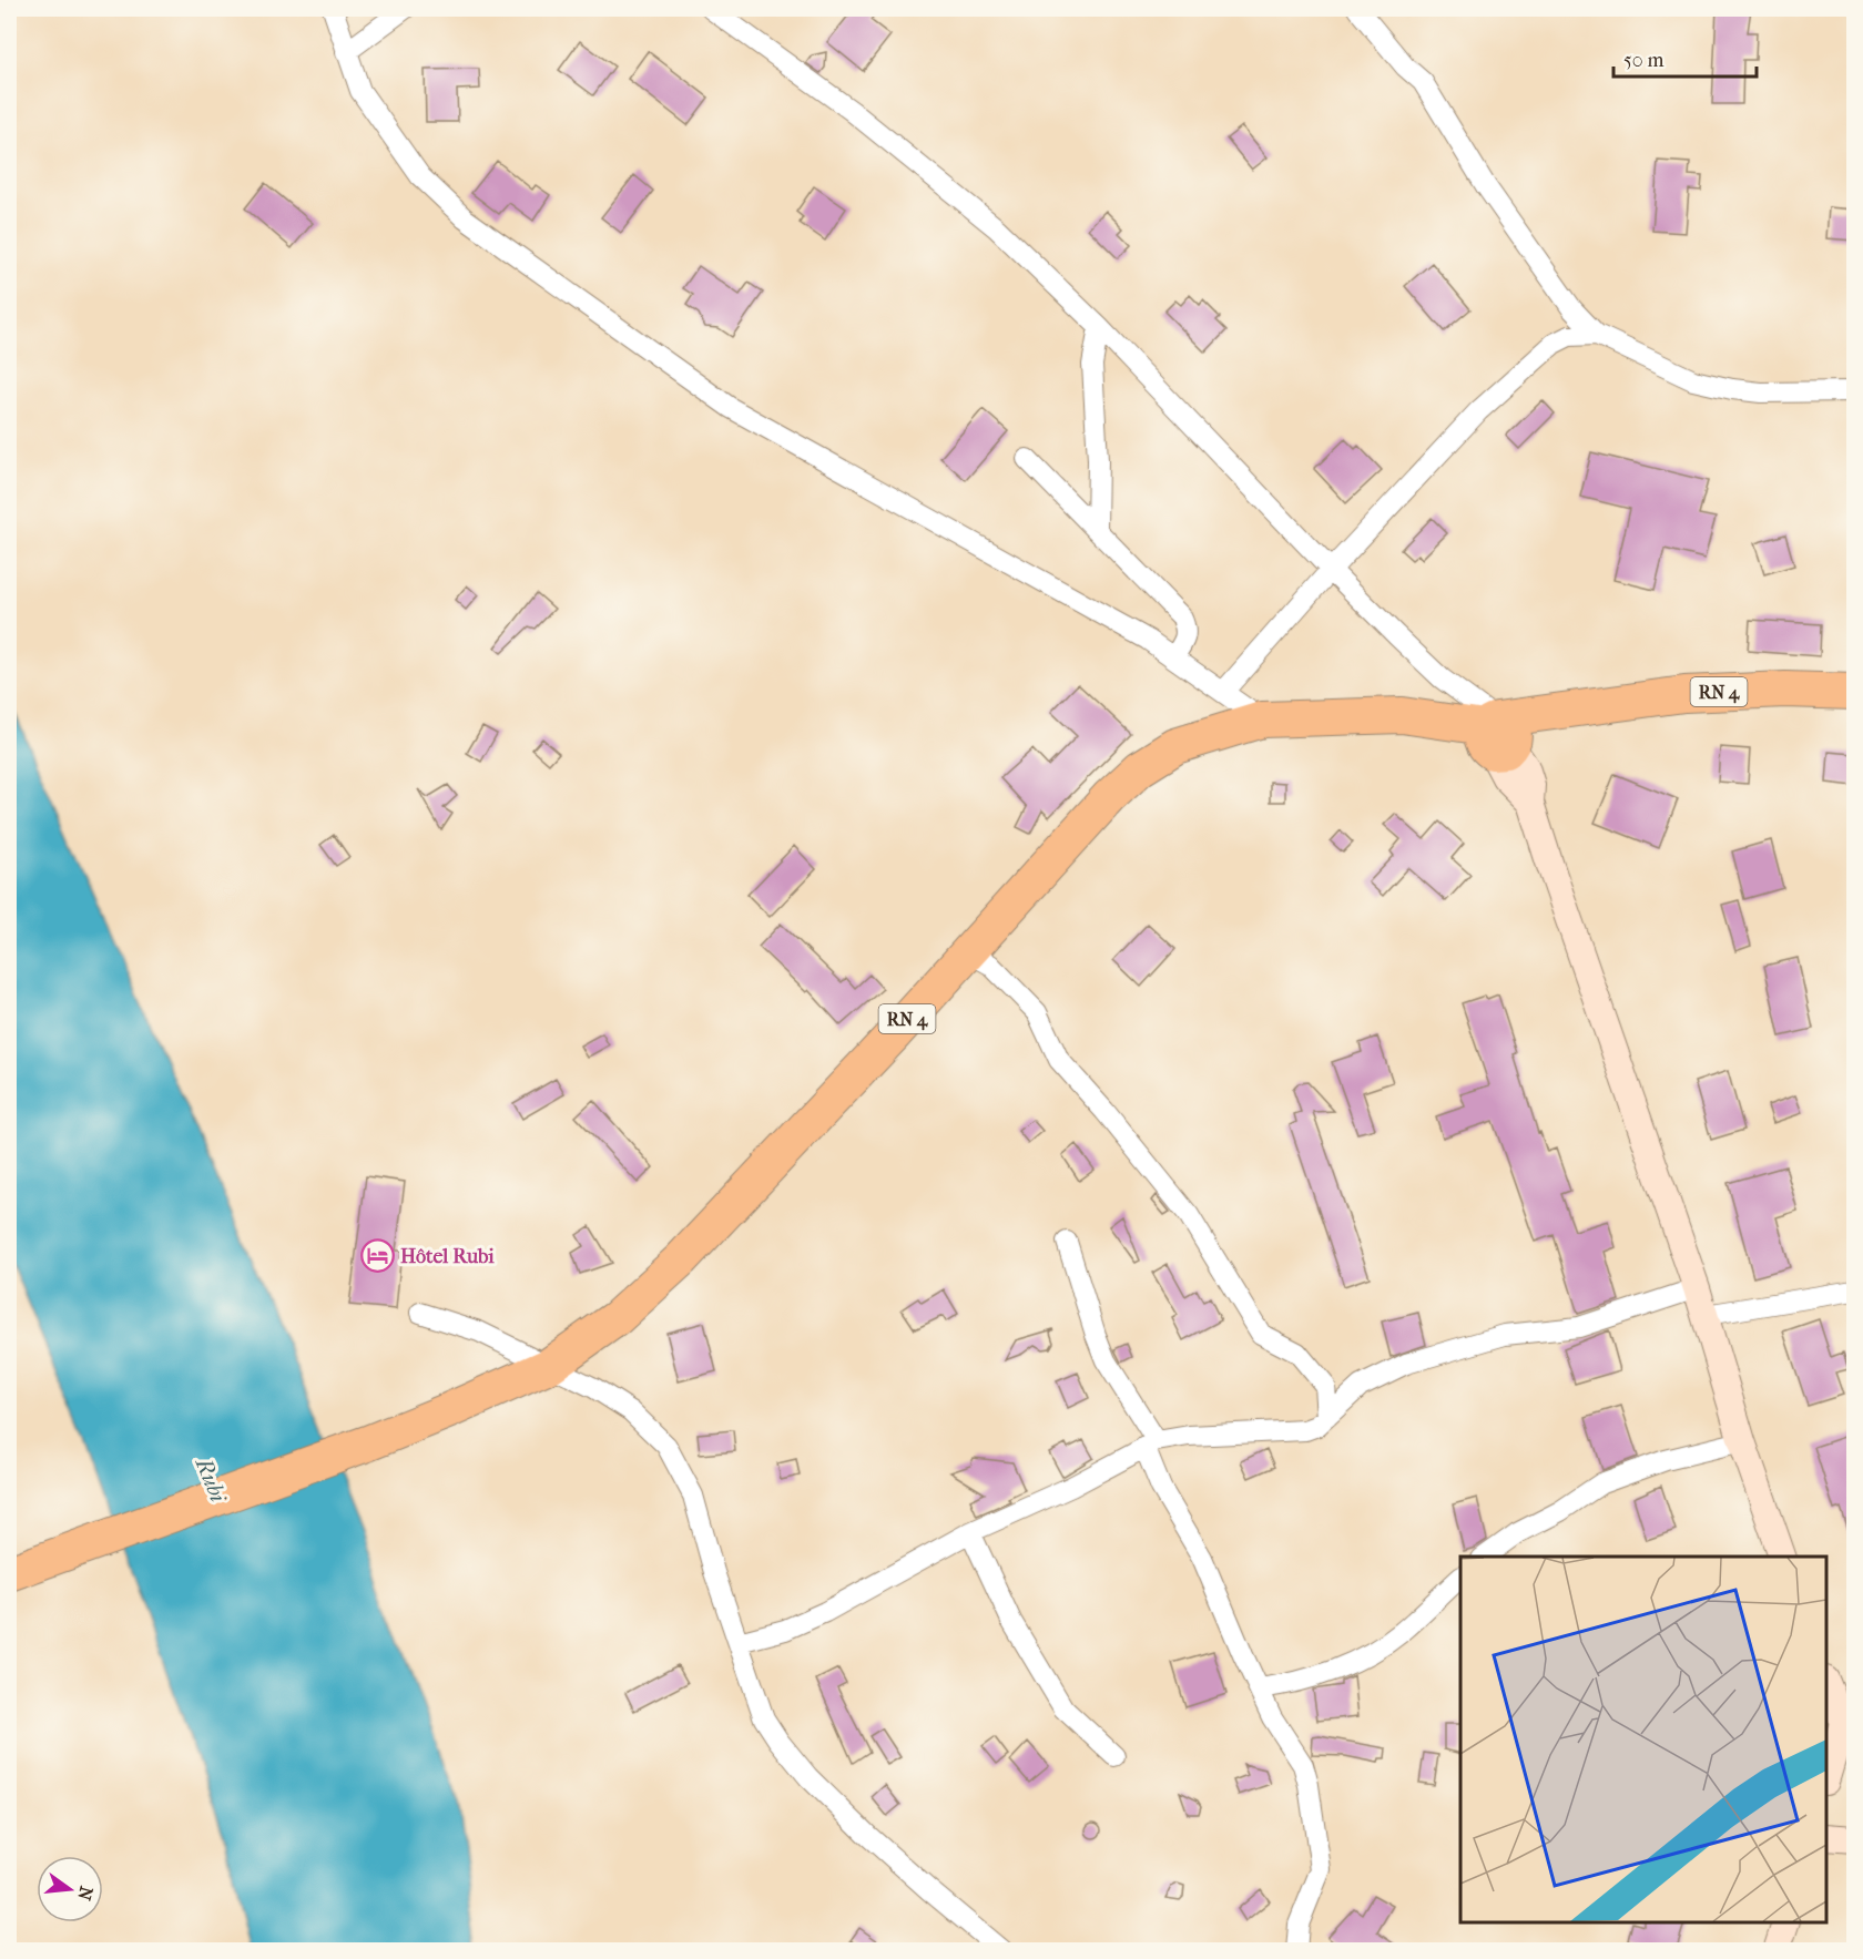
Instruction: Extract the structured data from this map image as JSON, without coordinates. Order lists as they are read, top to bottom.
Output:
{
  "streets": {
    "highway": ["RN 4"]
  },
  "water": ["Rubi"],
  "places": {
    "hotel": ["Hôtel Rubi"]
  },
  "scale_bar": "50 m",
  "north": "right"
}
